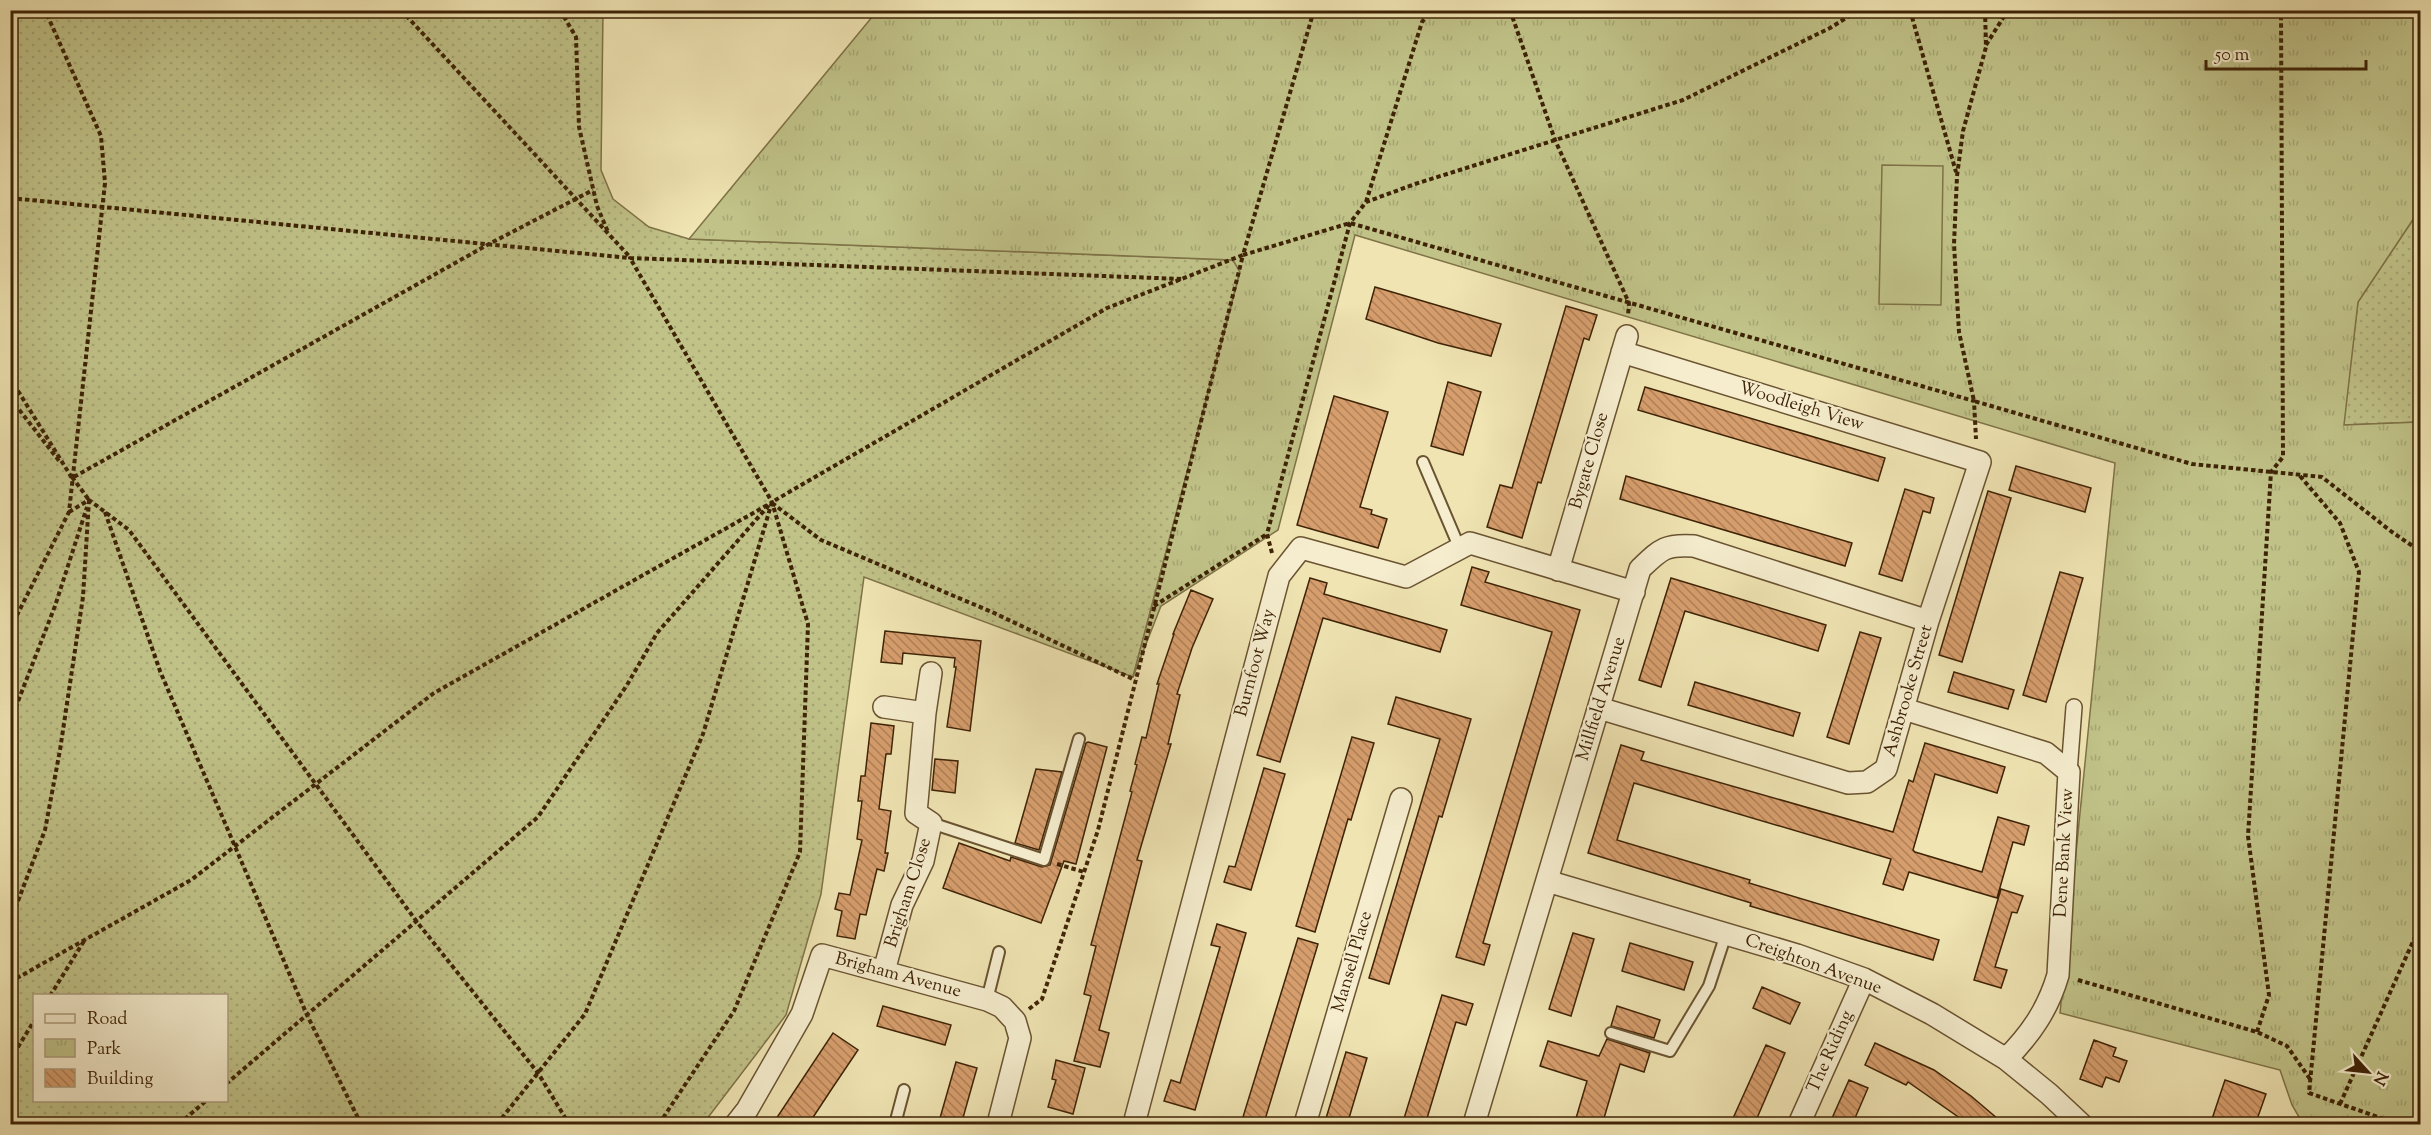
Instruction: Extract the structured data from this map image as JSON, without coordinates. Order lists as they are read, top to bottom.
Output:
{
  "streets": {
    "street": [
      "Woodleigh View",
      "Bygate Close",
      "Burnfoot Way",
      "Ashbrooke Street",
      "Millfield Avenue",
      "Dene Bank View",
      "Brigham Close",
      "Mansell Place",
      "Creighton Avenue",
      "Brigham Avenue",
      "The Riding"
    ]
  },
  "crossings": [
    ["Woodleigh View", "Bygate Close"],
    ["Woodleigh View", "Ashbrooke Street"],
    ["Bygate Close", "Burnfoot Way"],
    ["Burnfoot Way", "Millfield Avenue"],
    ["Ashbrooke Street", "Millfield Avenue"],
    ["Ashbrooke Street", "Dene Bank View"],
    ["Millfield Avenue", "Creighton Avenue"],
    ["Dene Bank View", "Creighton Avenue"],
    ["Brigham Close", "Brigham Avenue"],
    ["Creighton Avenue", "The Riding"]
  ],
  "legend": ["Road", "Park", "Building"],
  "scale_bar": "50 m",
  "north": "bottom right"
}
